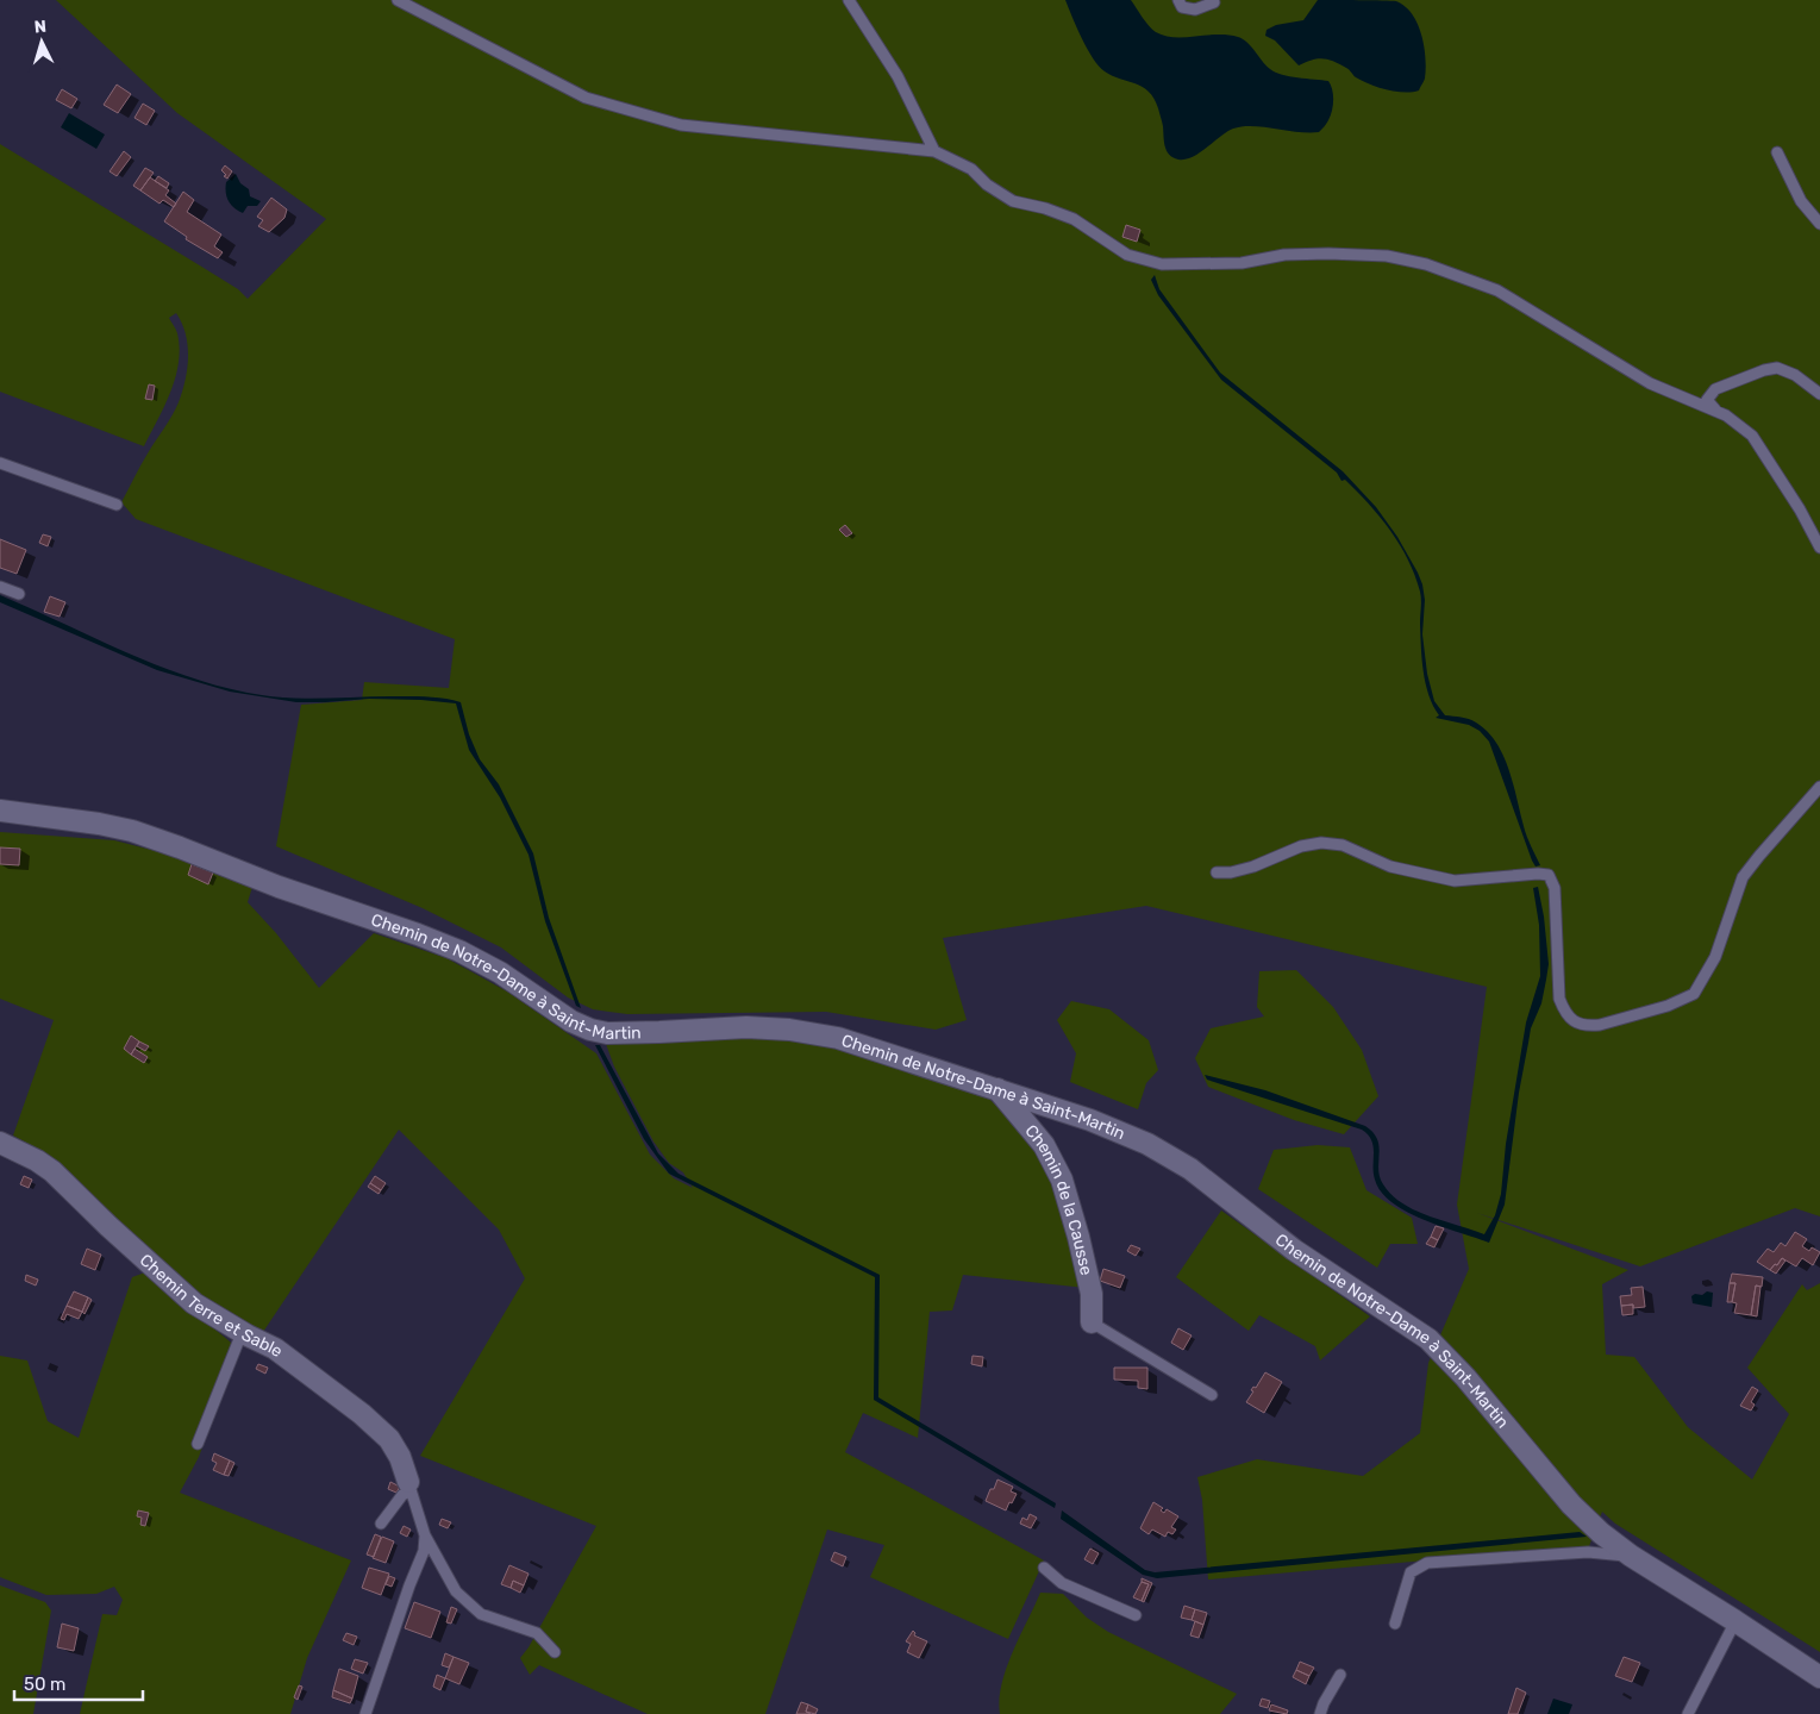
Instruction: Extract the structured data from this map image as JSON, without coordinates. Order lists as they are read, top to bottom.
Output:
{
  "streets": {
    "street": ["Chemin de Notre-Dame à Saint-Martin", "Chemin de la Causse", "Chemin Terre et Sable"]
  },
  "crossings": [
    ["Chemin de Notre-Dame à Saint-Martin", "Chemin de la Causse"]
  ],
  "scale_bar": "50 m",
  "north": "top"
}
